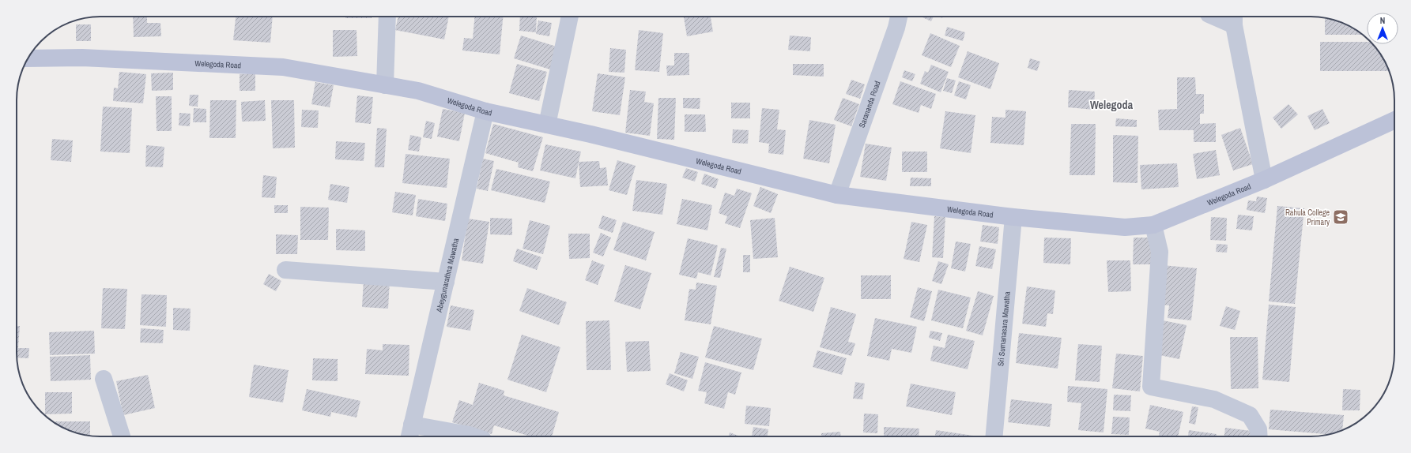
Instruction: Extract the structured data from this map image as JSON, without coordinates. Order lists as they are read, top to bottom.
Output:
{
  "streets": {
    "street": [
      "Welegoda Road",
      "Sarananda Road",
      "Abeygunarathna Mawatha",
      "Sri Sumanasara Mawatha"
    ]
  },
  "crossings": [
    ["Welegoda Road", "Sarananda Road"],
    ["Welegoda Road", "Abeygunarathna Mawatha"],
    ["Welegoda Road", "Sri Sumanasara Mawatha"]
  ],
  "districts": ["Welegoda"],
  "places": {
    "school or university": ["Rahula College Primary"]
  },
  "north": "top"
}
